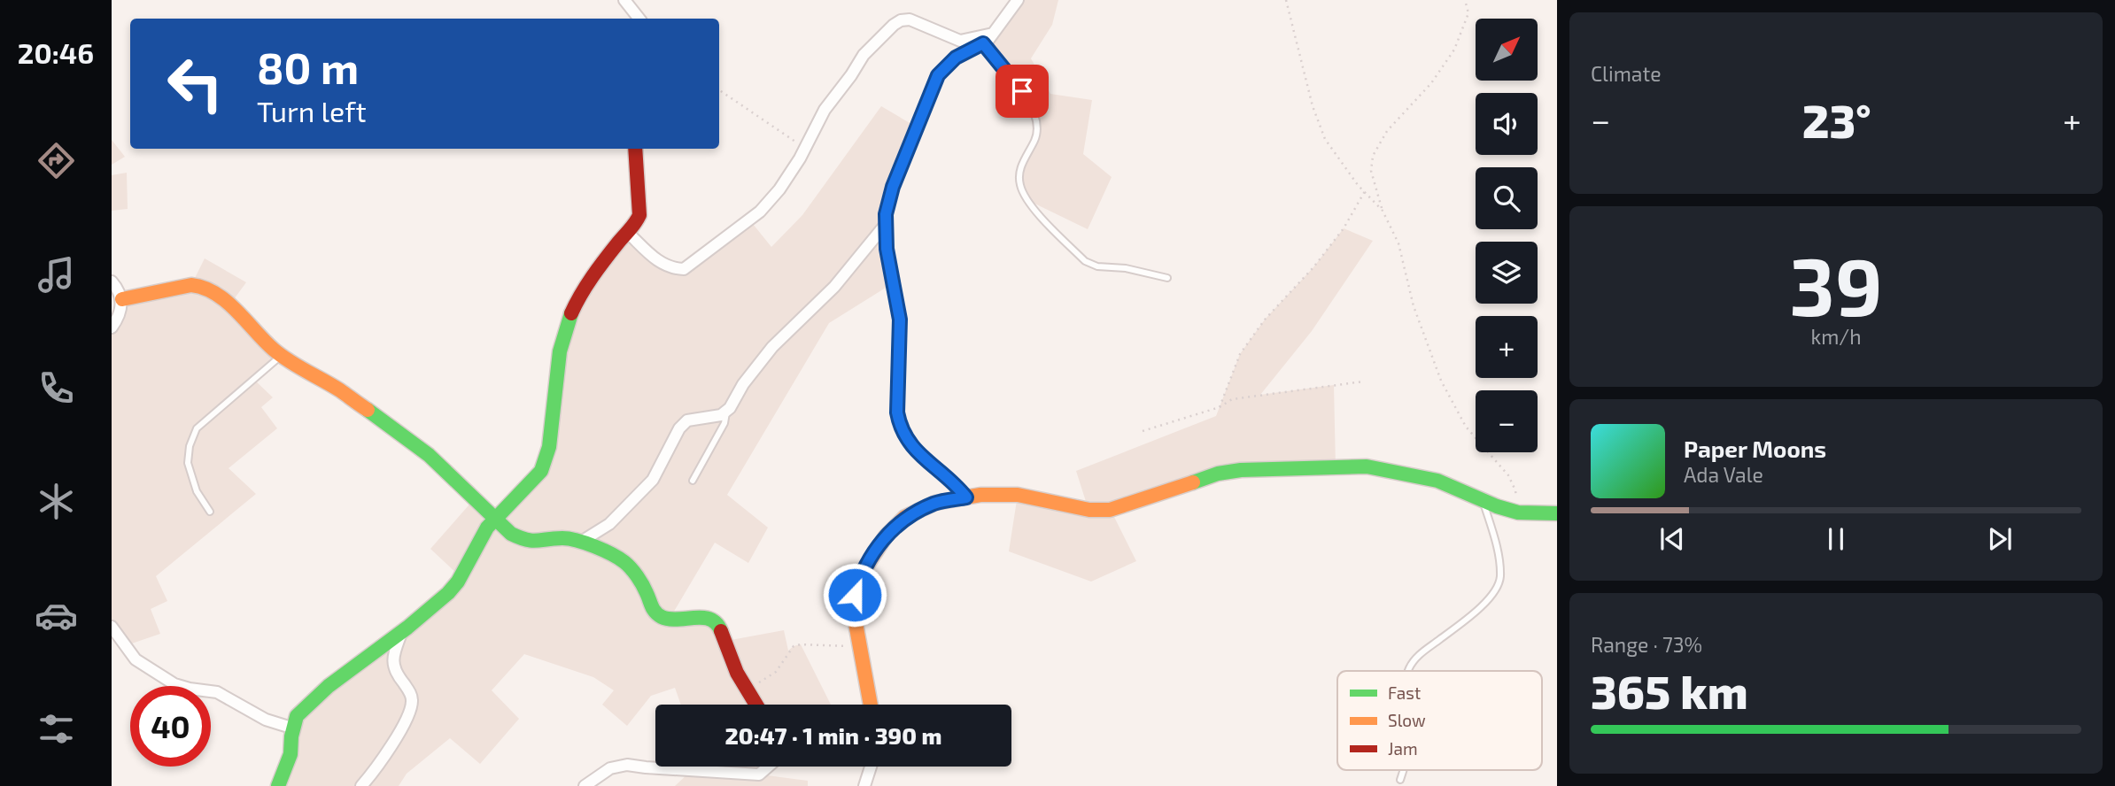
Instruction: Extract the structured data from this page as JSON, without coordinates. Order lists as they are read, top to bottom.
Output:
{
  "legend": ["Fast", "Slow", "Jam"],
  "north": "top right",
  "page": {
    "tabs": "20:46",
    "tile": [
      "Climate",
      ["39", "km/h"],
      ["Range · 73%", "365 km"]
    ],
    "map_buttons": ["+", "−"],
    "turn": ["80 m", "Turn left"],
    "heat": ["−", "23°", "+"],
    "song": ["Paper Moons", "Ada Vale"],
    "limit": "40",
    "trip": "20:47 · 1 min · 390 m"
  }
}
